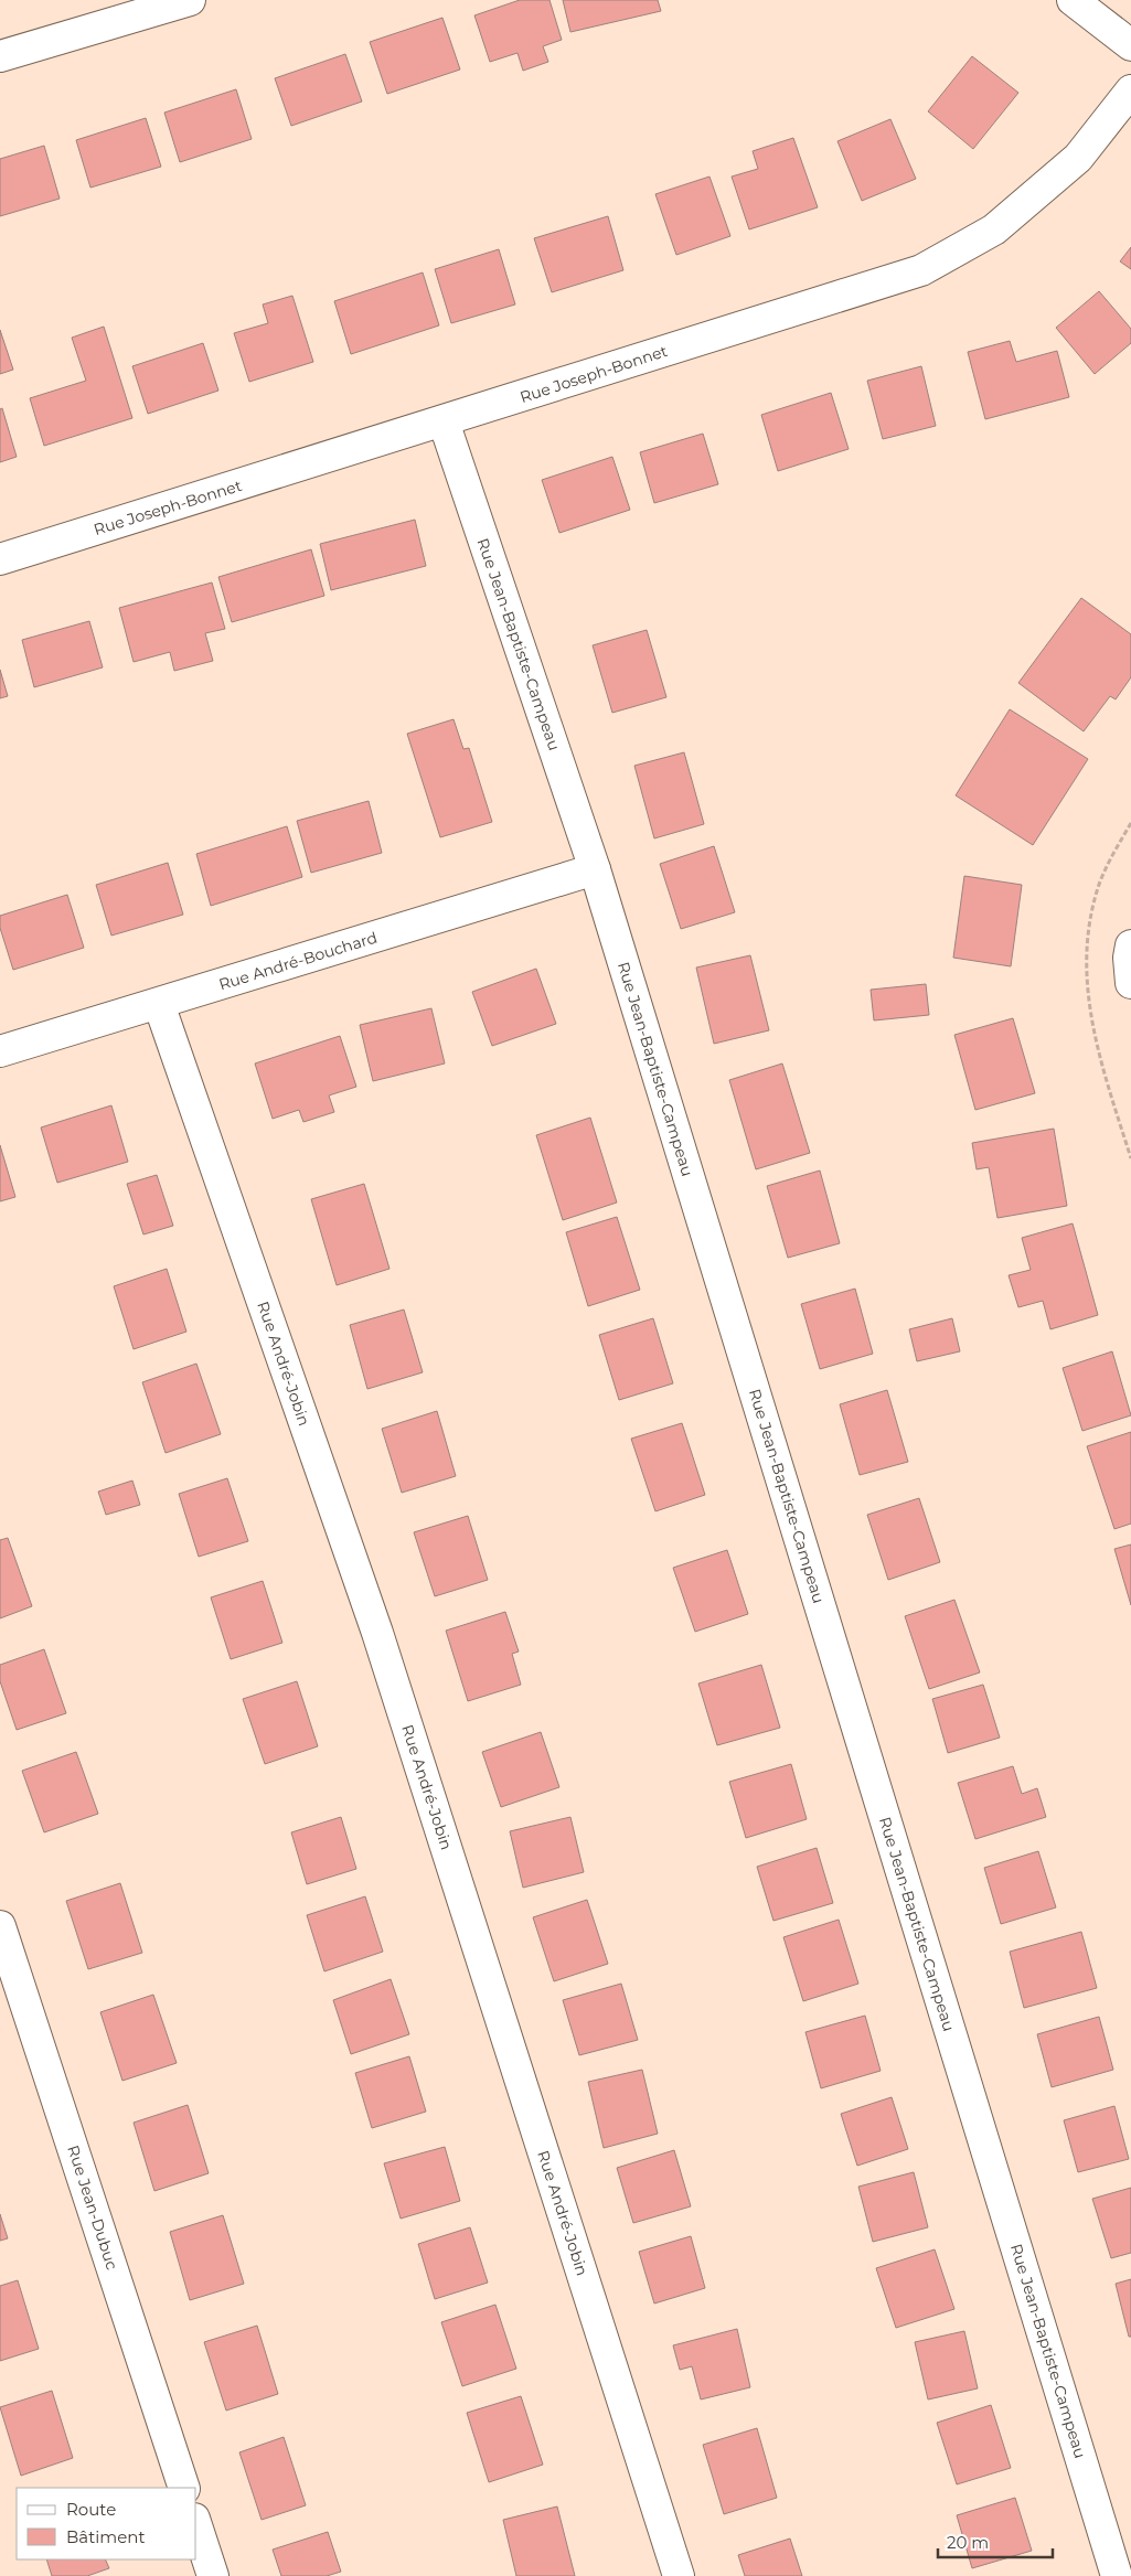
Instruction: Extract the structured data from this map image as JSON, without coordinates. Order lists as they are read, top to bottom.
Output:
{
  "streets": {
    "street": [
      "Rue Joseph-Bonnet",
      "Rue Jean-Baptiste-Campeau",
      "Rue André-Bouchard",
      "Rue André-Jobin",
      "Rue Jean-Dubuc"
    ]
  },
  "crossings": [
    ["Rue Joseph-Bonnet", "Rue Jean-Baptiste-Campeau"],
    ["Rue Jean-Baptiste-Campeau", "Rue André-Bouchard"],
    ["Rue André-Bouchard", "Rue André-Jobin"]
  ],
  "legend": ["Route", "Bâtiment"],
  "scale_bar": "20 m"
}
